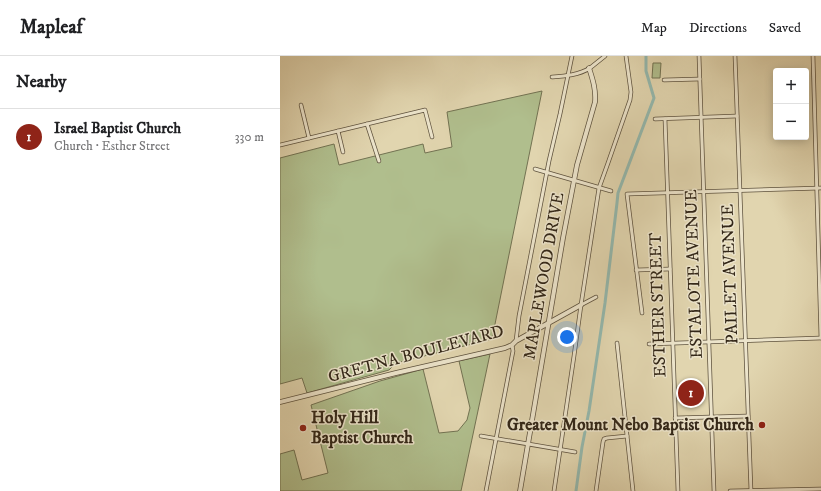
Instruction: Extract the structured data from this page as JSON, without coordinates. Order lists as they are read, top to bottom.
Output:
{
  "streets": {
    "street": [
      "ESTALOTE AVENUE",
      "PAILET AVENUE",
      "MAPLEWOOD DRIVE",
      "ESTHER STREET",
      "GRETNA BOULEVARD"
    ]
  },
  "crossings": [
    ["MAPLEWOOD DRIVE", "GRETNA BOULEVARD"]
  ],
  "places": ["Greater Mount Nebo Baptist Church", "Holy Hill Baptist Church"],
  "page": {
    "header": "Mapleaf",
    "nav": ["Map", "Directions", "Saved"],
    "heading": "Nearby",
    "map_buttons": ["+", "−"],
    "list": [
      {
        "mark": "1",
        "name": "Israel Baptist Church",
        "note": "Church · Esther Street",
        "value": "330 m"
      }
    ],
    "pins": "1"
  }
}
